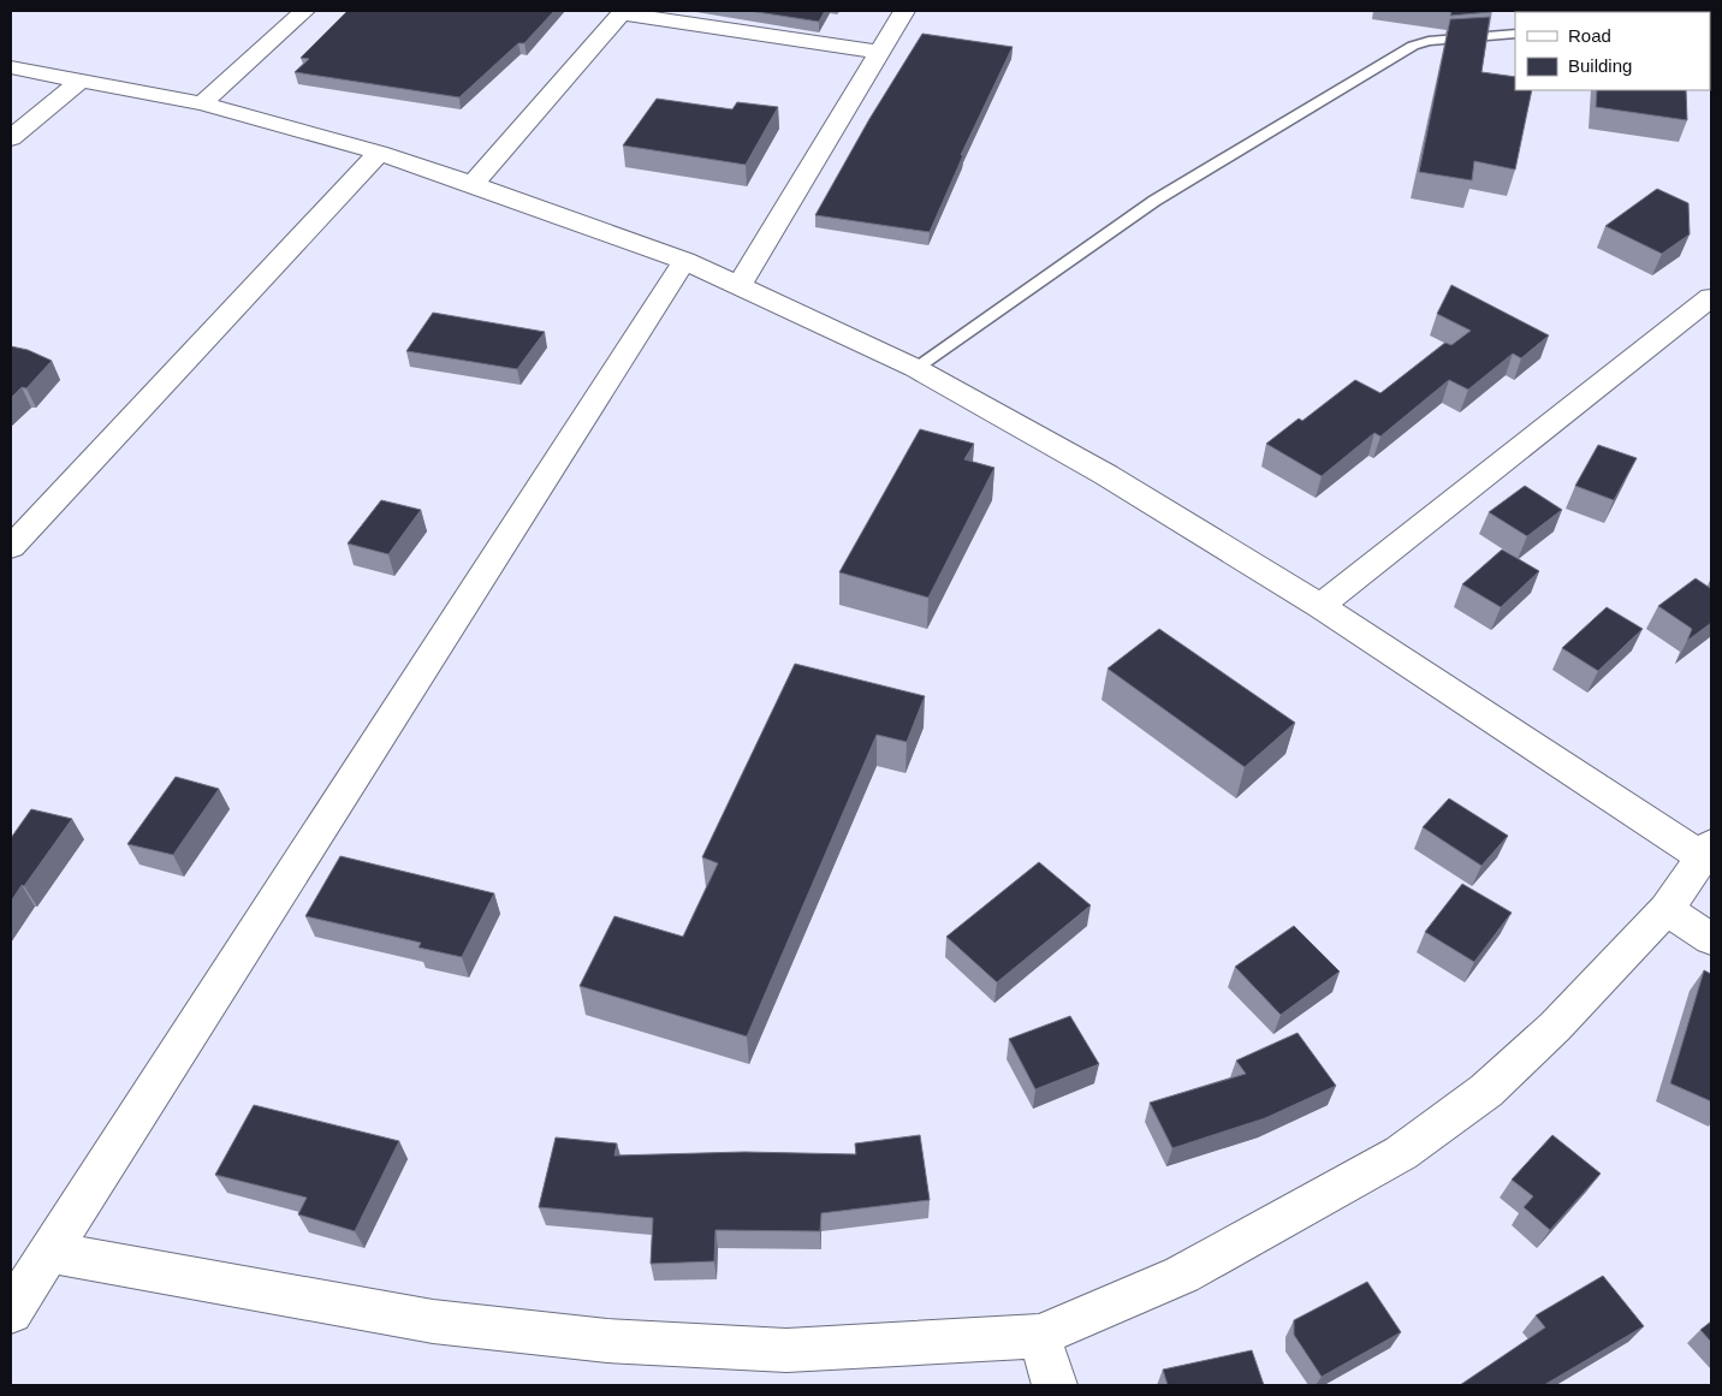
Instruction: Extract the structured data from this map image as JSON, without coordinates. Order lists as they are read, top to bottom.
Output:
{
  "legend": ["Road", "Building"]
}
